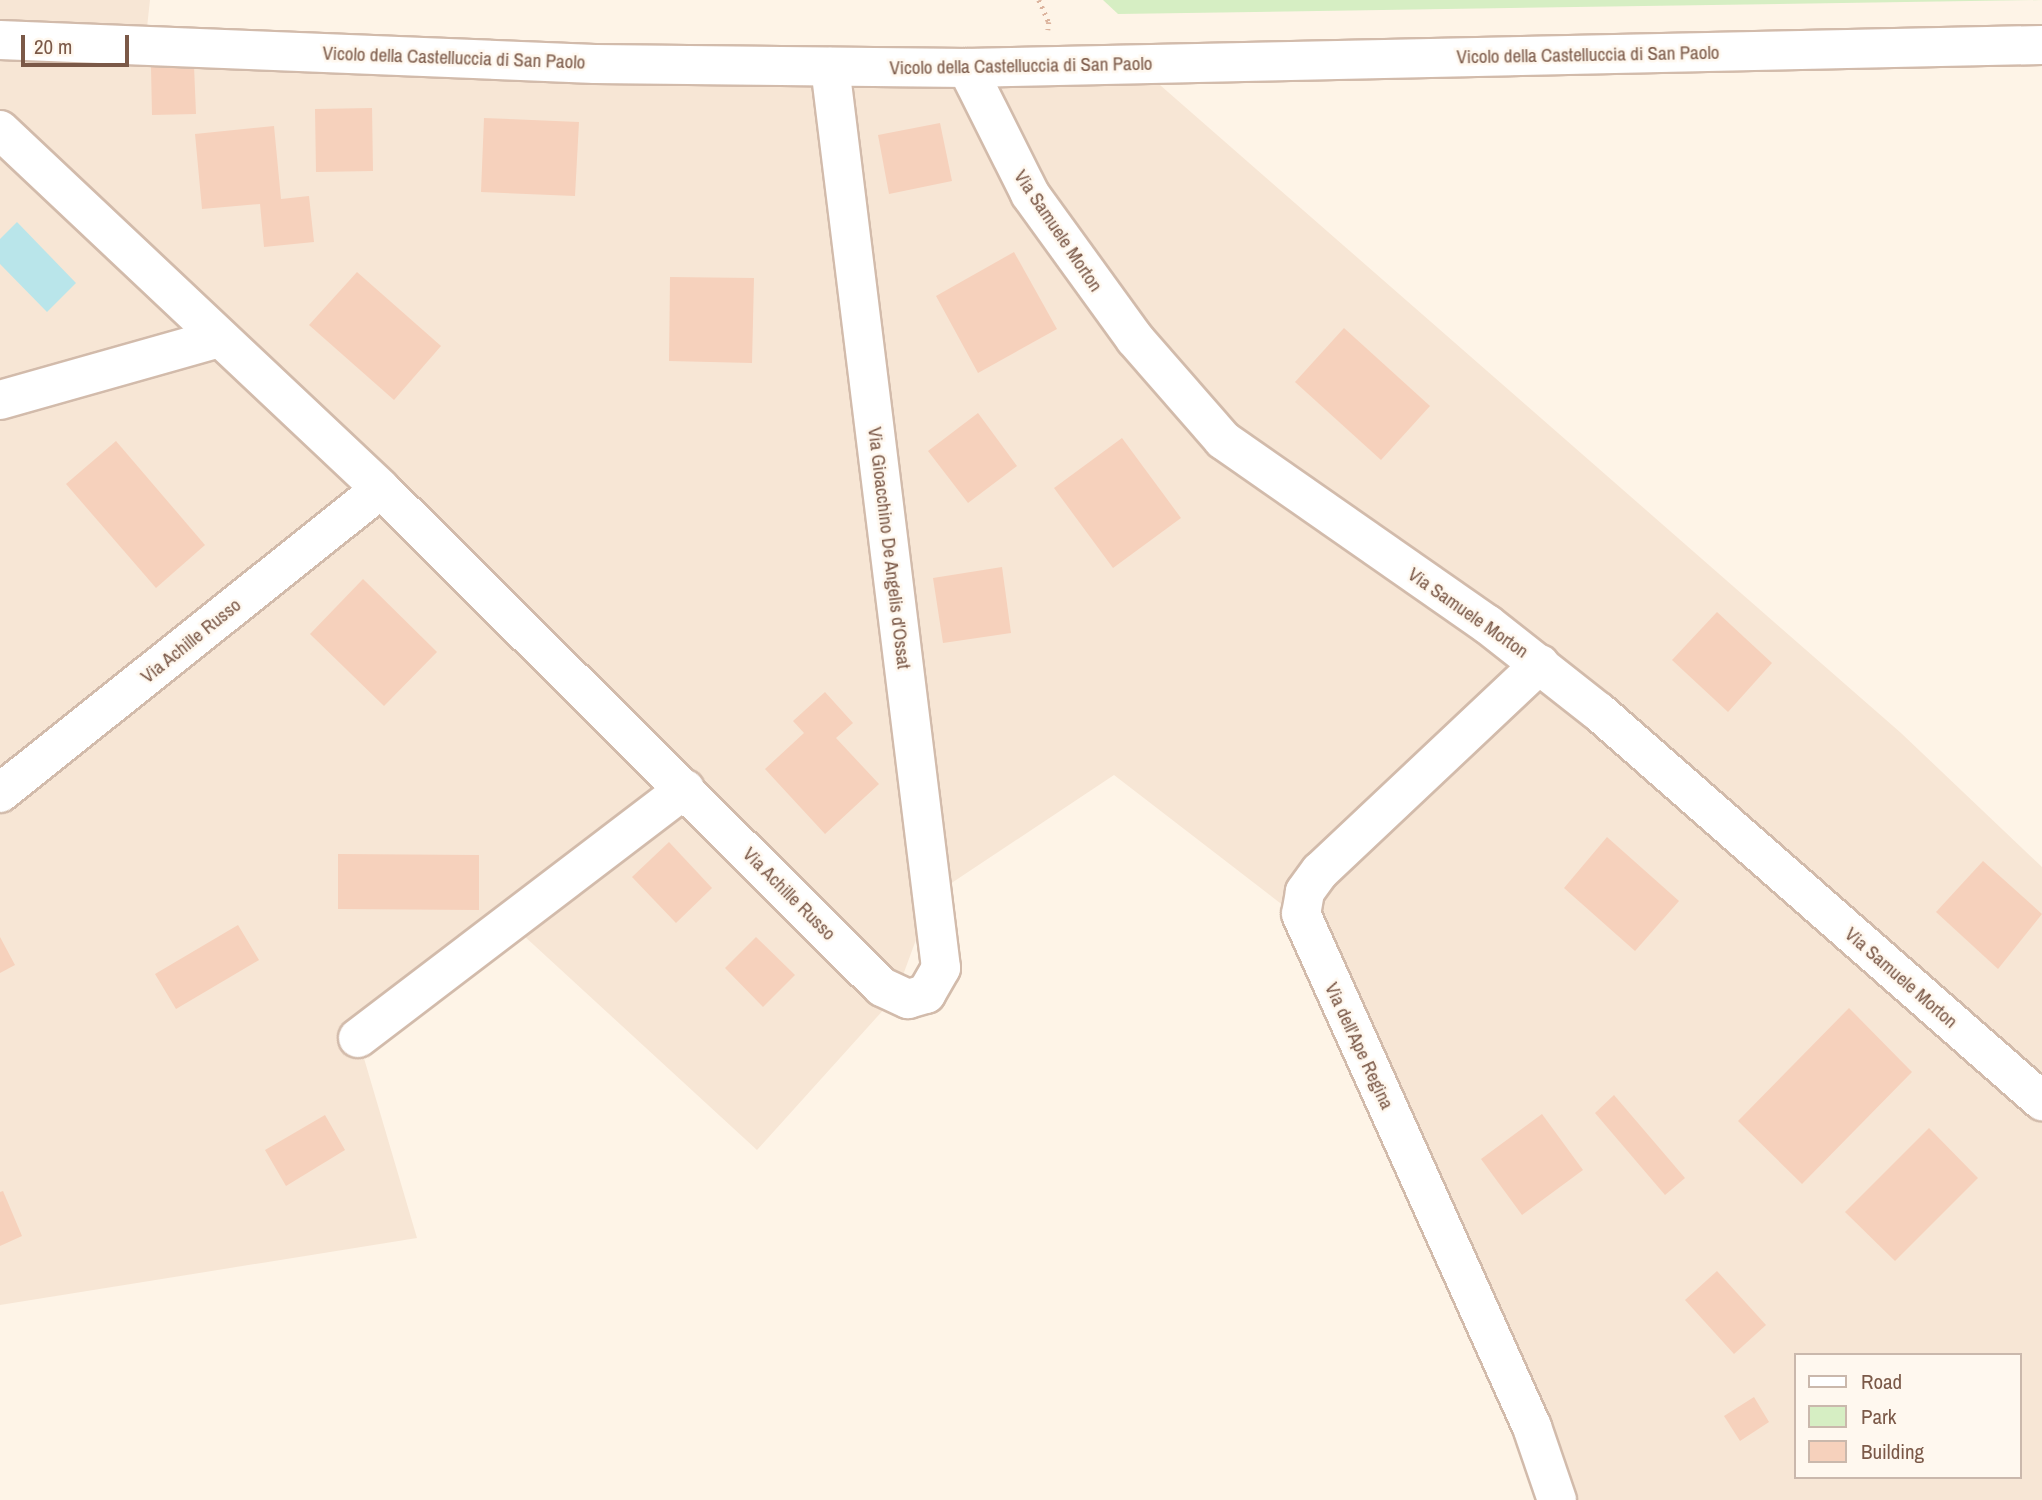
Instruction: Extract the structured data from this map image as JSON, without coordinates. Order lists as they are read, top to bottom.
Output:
{
  "streets": {
    "street": [
      "Vicolo della Castelluccia di San Paolo",
      "Via Samuele Morton",
      "Via Gioacchino De Angelis d'Ossat",
      "Via Achille Russo",
      "Via dell'Ape Regina"
    ]
  },
  "crossings": [
    ["Vicolo della Castelluccia di San Paolo", "Via Samuele Morton"],
    ["Vicolo della Castelluccia di San Paolo", "Via Gioacchino De Angelis d'Ossat"],
    ["Via Samuele Morton", "Via dell'Ape Regina"],
    ["Via Gioacchino De Angelis d'Ossat", "Via Achille Russo"]
  ],
  "legend": ["Road", "Park", "Building"],
  "scale_bar": "20 m"
}
